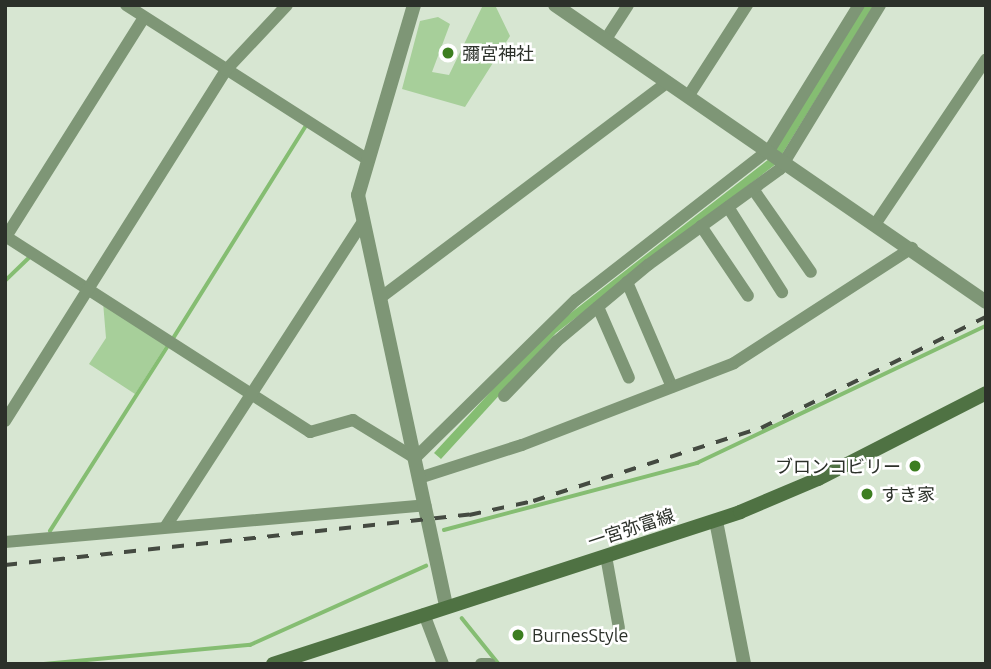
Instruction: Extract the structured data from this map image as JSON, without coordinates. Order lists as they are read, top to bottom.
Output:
{
  "streets": {
    "main road": ["一宮弥富線"]
  },
  "places": [
    "彌宮神社",
    "ブロンコビリー",
    "すき家",
    "BurnesStyle"
  ]
}
